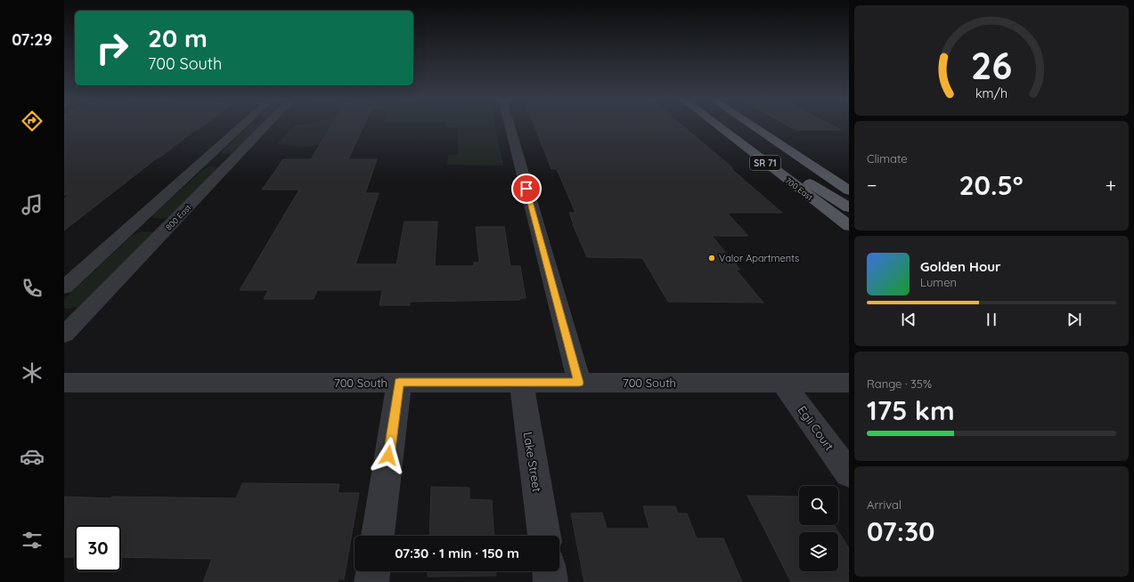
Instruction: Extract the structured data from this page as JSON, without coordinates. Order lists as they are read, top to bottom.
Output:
{
  "streets": {
    "main road": ["SR 71", "700 East"],
    "street": [
      "800 East",
      "700 South",
      "Egli Court",
      "Lake Street"
    ]
  },
  "crossings": [
    ["700 South", "Egli Court"],
    ["700 South", "Lake Street"]
  ],
  "places": ["Valor Apartments"],
  "page": {
    "tabs": "07:29",
    "turn": ["20 m", "700 South"],
    "tile": [
      "Climate",
      ["Range · 35%", "175 km"],
      ["Arrival", "07:30"]
    ],
    "heat": ["−", "20.5°", "+"],
    "song": ["Golden Hour", "Lumen"],
    "limit": "30",
    "trip": "07:30 · 1 min · 150 m",
    "gauge": ["26", "km/h"]
  }
}
